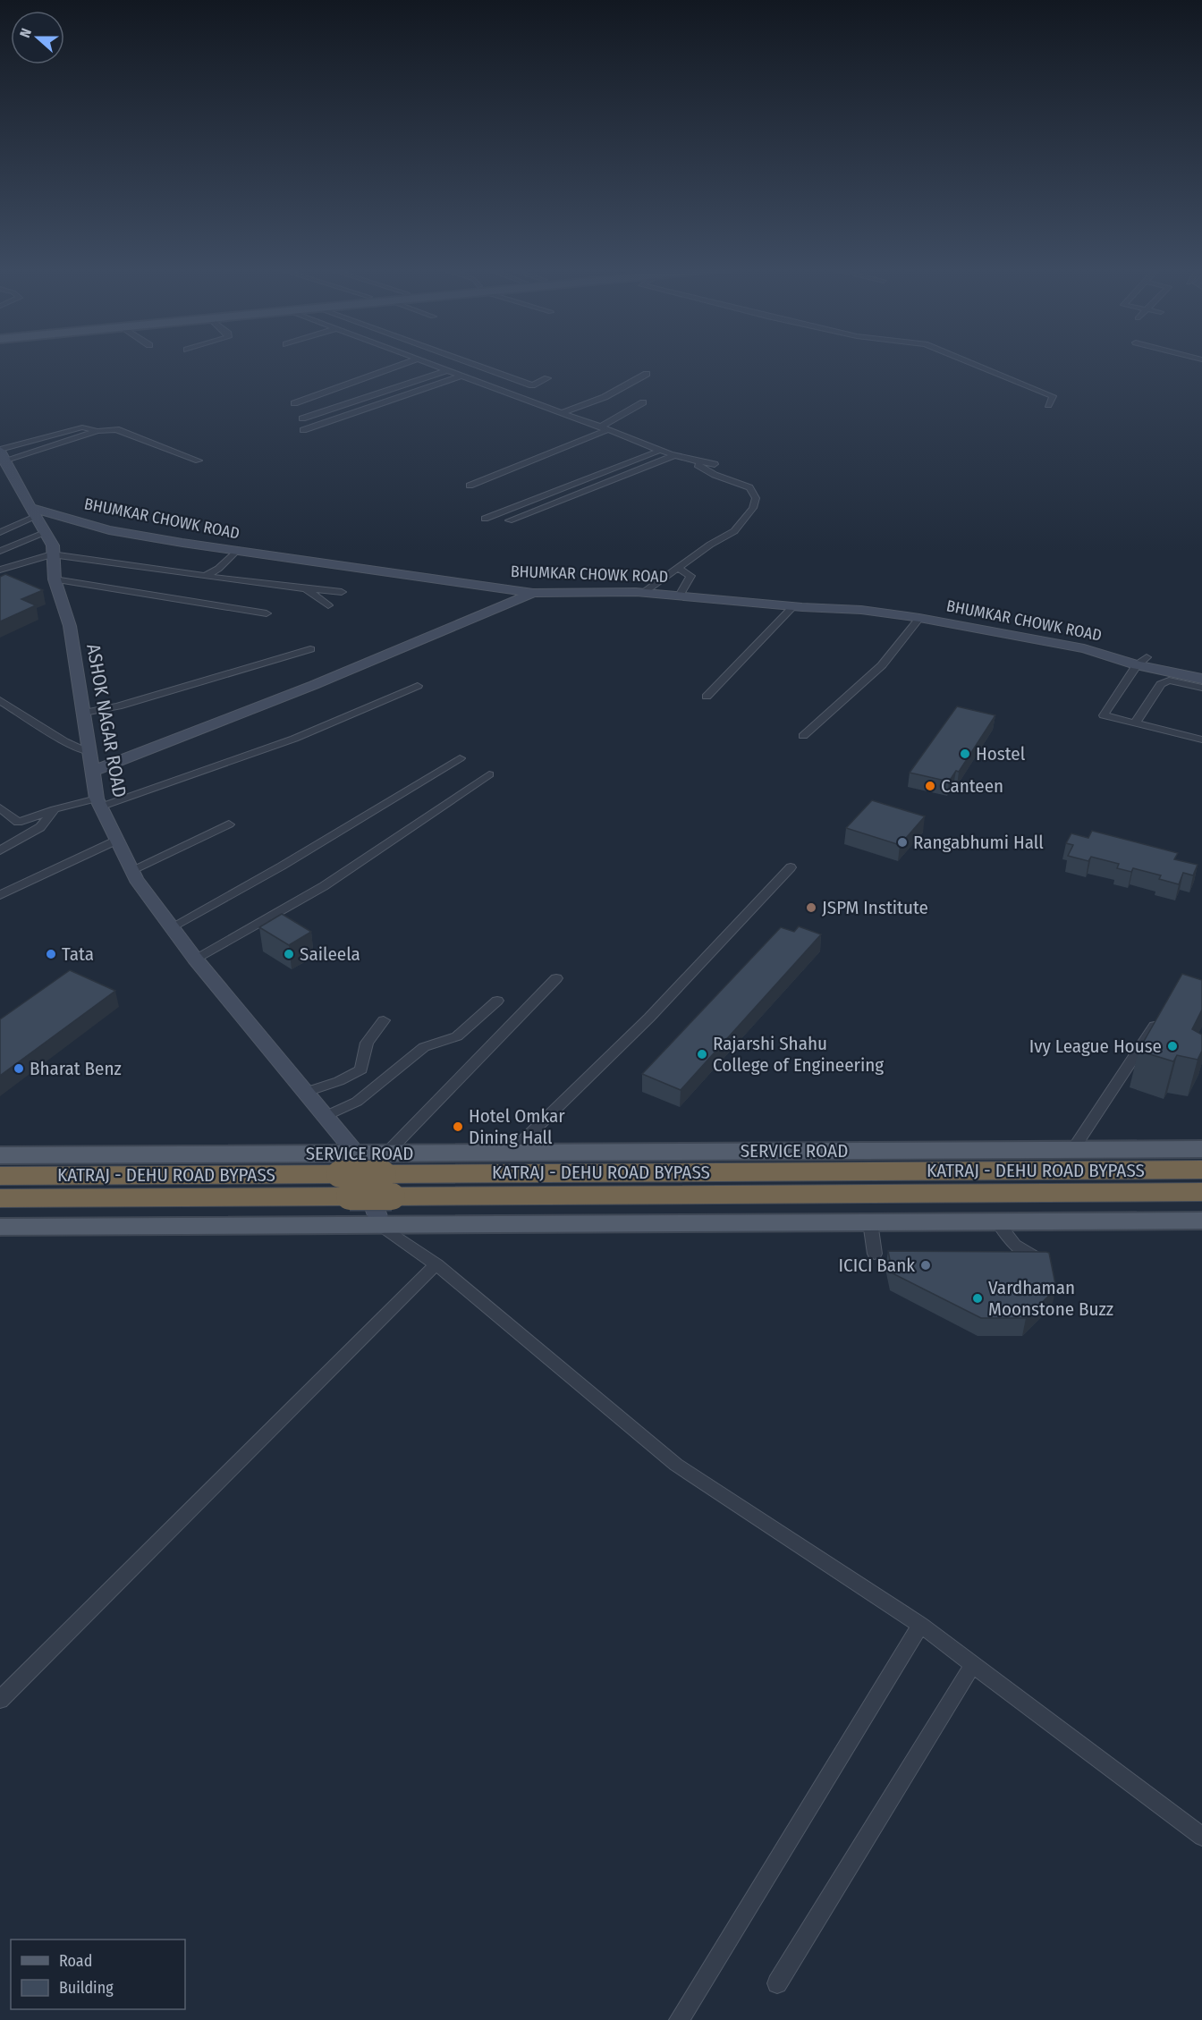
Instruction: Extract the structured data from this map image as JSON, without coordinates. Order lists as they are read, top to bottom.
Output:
{
  "streets": {
    "highway": ["KATRAJ - DEHU ROAD BYPASS"],
    "main road": ["SERVICE ROAD"],
    "street": ["BHUMKAR CHOWK ROAD", "ASHOK NAGAR ROAD"]
  },
  "crossings": [
    ["BHUMKAR CHOWK ROAD", "ASHOK NAGAR ROAD"],
    ["ASHOK NAGAR ROAD", "SERVICE ROAD"],
    ["SERVICE ROAD", "KATRAJ - DEHU ROAD BYPASS"]
  ],
  "places": [
    "Hostel",
    "Canteen",
    "Rangabhumi Hall",
    "JSPM Institute",
    "Tata",
    "Saileela",
    "Ivy League House",
    "Rajarshi Shahu College of Engineering",
    "Bharat Benz",
    "Hotel Omkar Dining Hall",
    "ICICI Bank",
    "Vardhaman Moonstone Buzz"
  ],
  "legend": ["Road", "Building"],
  "north": "left"
}
